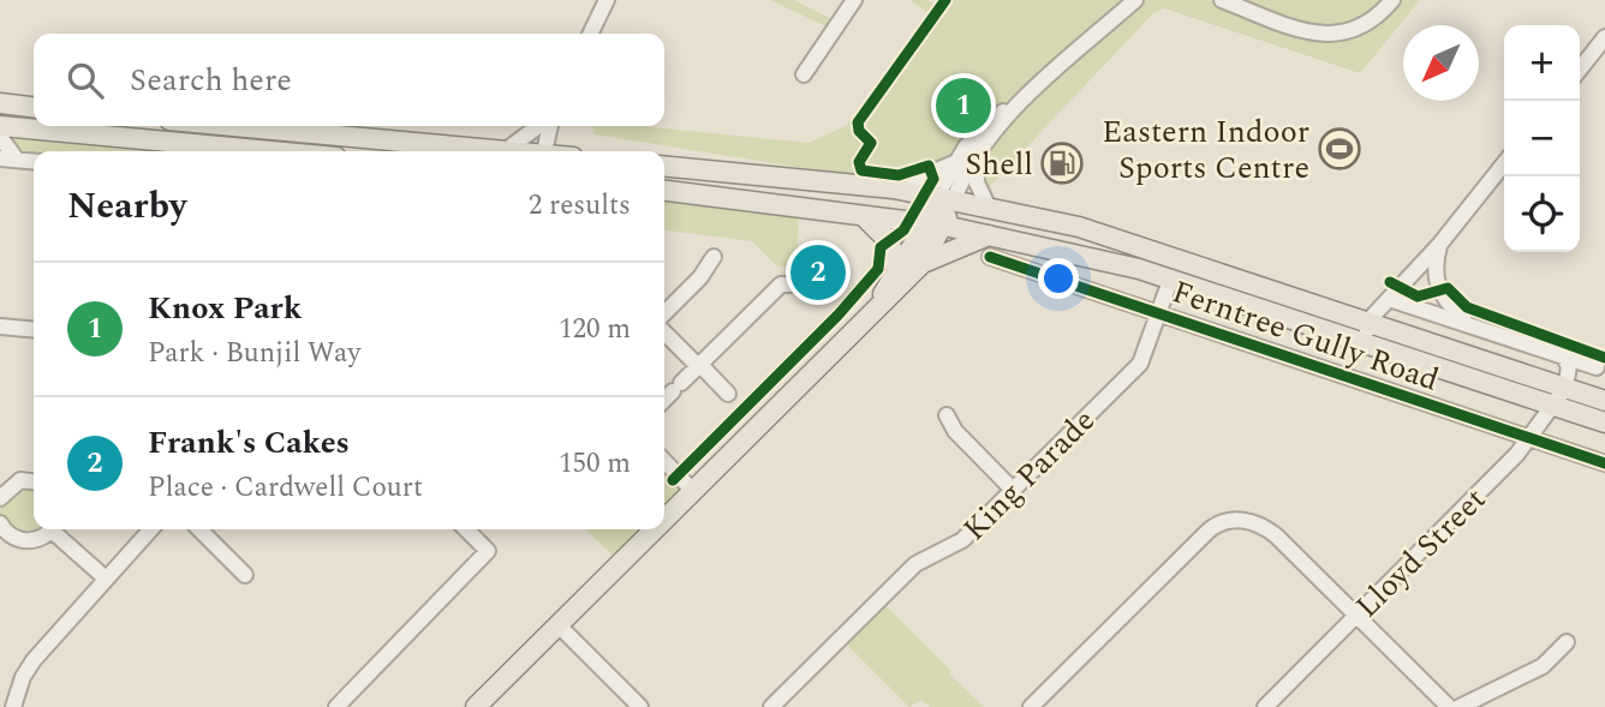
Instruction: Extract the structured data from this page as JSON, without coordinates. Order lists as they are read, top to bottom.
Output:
{
  "streets": {
    "main road": ["Ferntree Gully Road"],
    "street": ["King Parade", "Lloyd Street"]
  },
  "crossings": [
    ["Ferntree Gully Road", "King Parade"],
    ["Ferntree Gully Road", "Lloyd Street"]
  ],
  "places": {
    "sports": ["Eastern Indoor Sports Centre"],
    "fuel station": ["Shell"]
  },
  "north": "bottom left",
  "page": {
    "map_buttons": ["+", "−"],
    "search": "Search here",
    "pins": ["1", "2"],
    "heading": ["Nearby", "2 results"],
    "list": [
      {
        "mark": "1",
        "name": "Knox Park",
        "note": "Park · Bunjil Way",
        "value": "120 m"
      },
      {
        "mark": "2",
        "name": "Frank's Cakes",
        "note": "Place · Cardwell Court",
        "value": "150 m"
      }
    ]
  }
}
